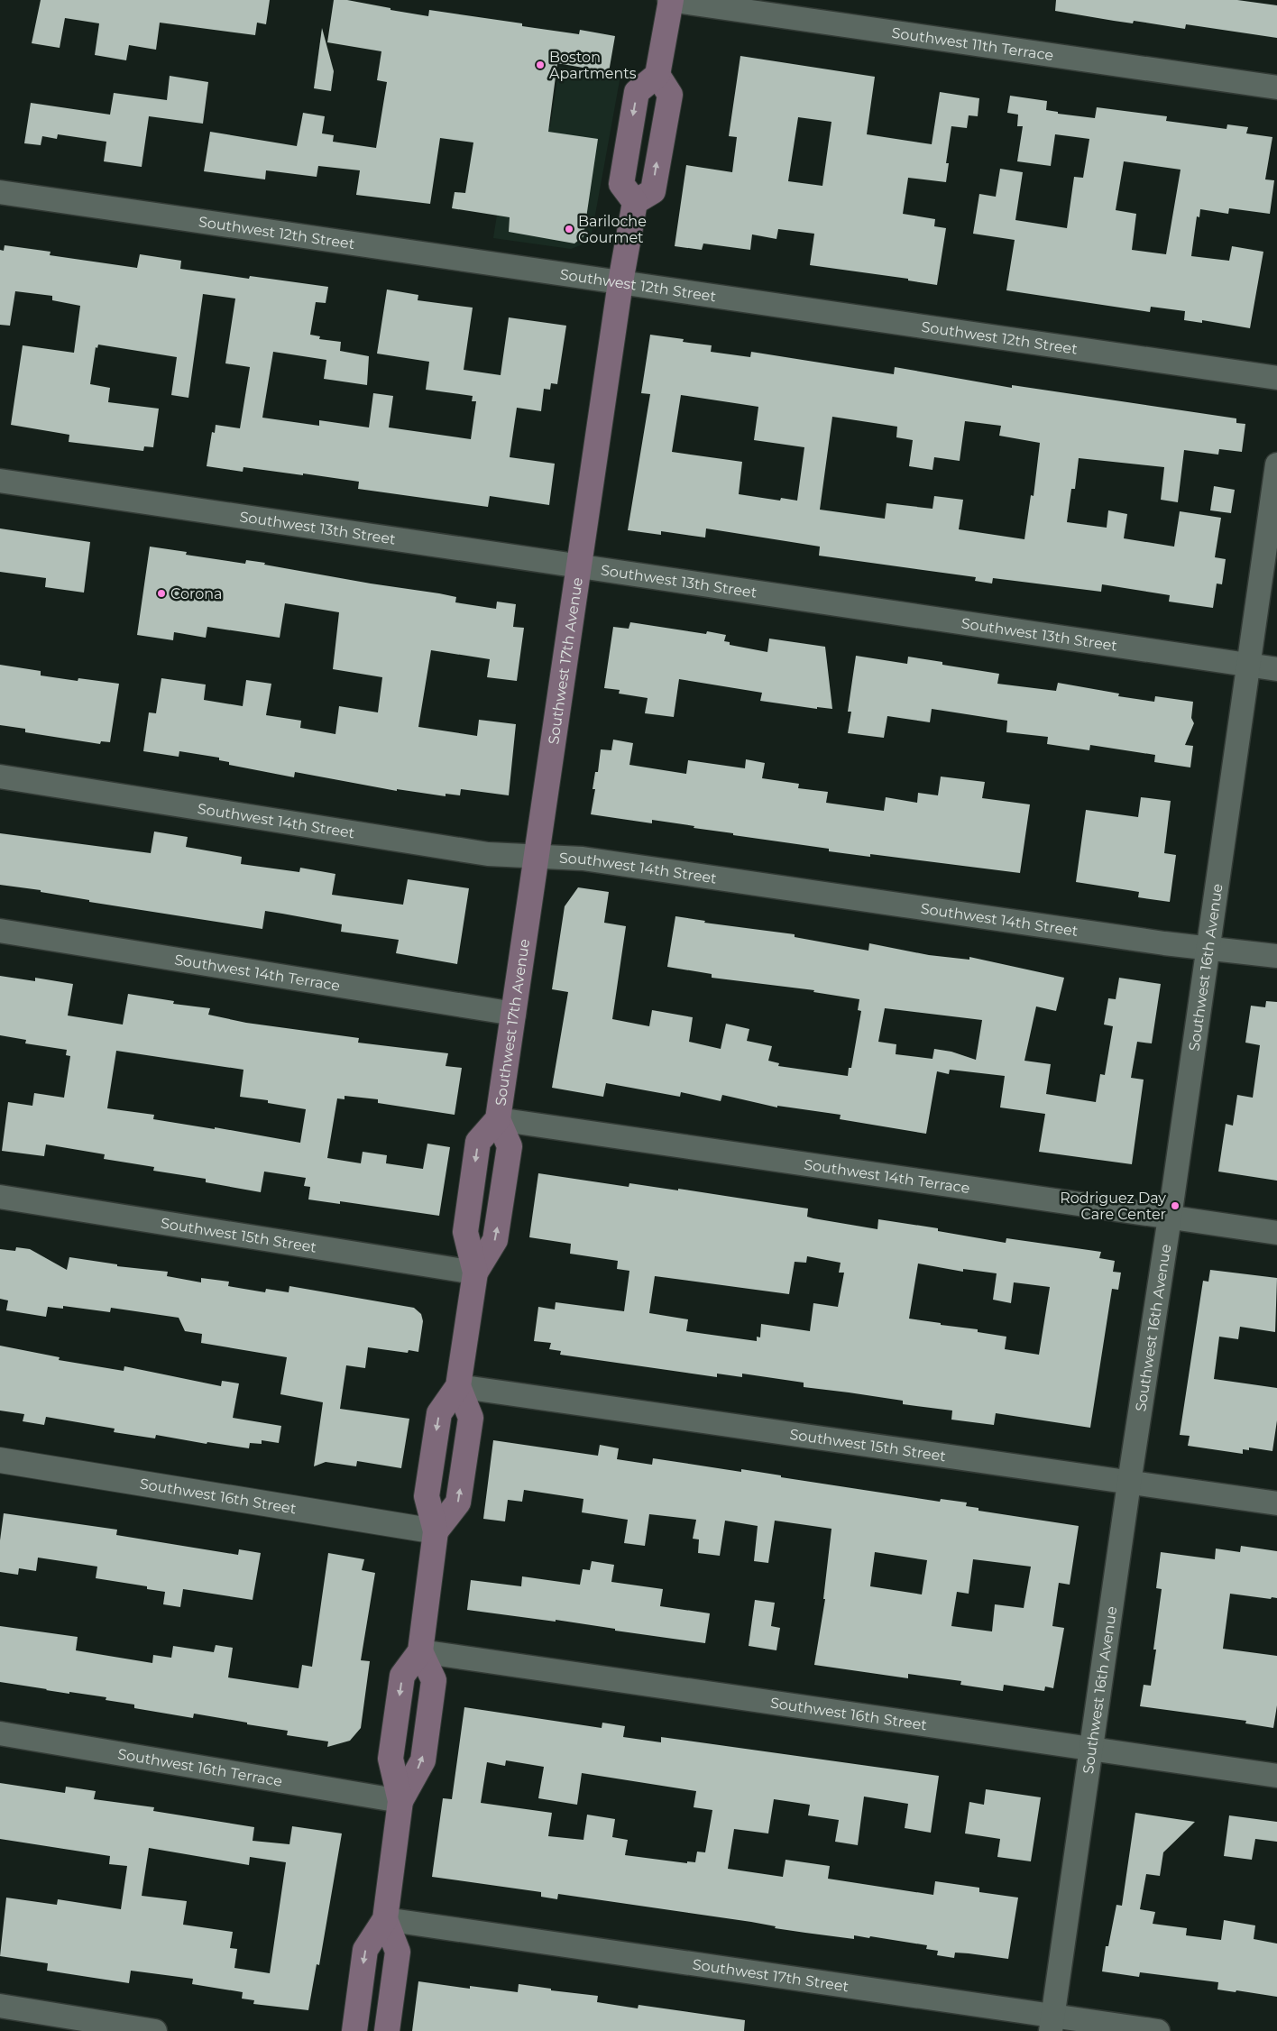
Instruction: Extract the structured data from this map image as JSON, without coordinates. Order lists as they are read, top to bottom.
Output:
{
  "streets": {
    "main road": ["Southwest 17th Avenue"],
    "street": [
      "Southwest 11th Terrace",
      "Southwest 12th Street",
      "Southwest 13th Street",
      "Southwest 14th Street",
      "Southwest 16th Avenue",
      "Southwest 14th Terrace",
      "Southwest 15th Street",
      "Southwest 16th Street",
      "Southwest 16th Terrace",
      "Southwest 17th Street"
    ]
  },
  "crossings": [
    ["Southwest 12th Street", "Southwest 17th Avenue"],
    ["Southwest 13th Street", "Southwest 17th Avenue"],
    ["Southwest 13th Street", "Southwest 16th Avenue"],
    ["Southwest 17th Avenue", "Southwest 14th Street"],
    ["Southwest 17th Avenue", "Southwest 14th Terrace"],
    ["Southwest 17th Avenue", "Southwest 15th Street"],
    ["Southwest 17th Avenue", "Southwest 16th Street"],
    ["Southwest 17th Avenue", "Southwest 16th Terrace"],
    ["Southwest 17th Avenue", "Southwest 17th Street"],
    ["Southwest 14th Street", "Southwest 16th Avenue"],
    ["Southwest 16th Avenue", "Southwest 14th Terrace"],
    ["Southwest 16th Avenue", "Southwest 15th Street"],
    ["Southwest 16th Avenue", "Southwest 16th Street"],
    ["Southwest 16th Avenue", "Southwest 17th Street"]
  ],
  "places": [
    "Boston Apartments",
    "Bariloche Gourmet",
    "Corona",
    "Rodriguez Day Care Center"
  ]
}
